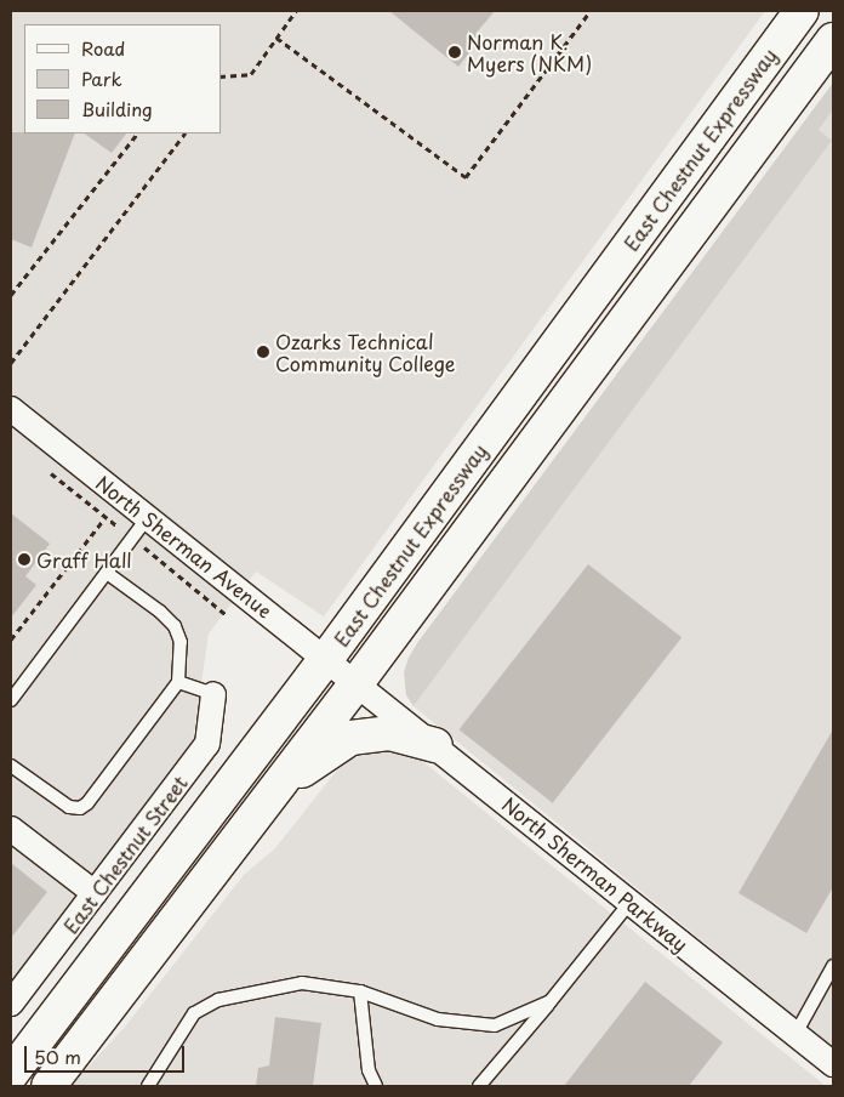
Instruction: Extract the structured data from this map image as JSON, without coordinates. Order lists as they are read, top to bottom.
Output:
{
  "streets": {
    "main road": ["East Chestnut Expressway"],
    "street": ["North Sherman Avenue", "East Chestnut Street", "North Sherman Parkway"]
  },
  "crossings": [
    ["East Chestnut Expressway", "North Sherman Avenue"],
    ["East Chestnut Expressway", "North Sherman Parkway"],
    ["North Sherman Avenue", "North Sherman Parkway"]
  ],
  "places": ["Norman K. Myers (NKM)", "Ozarks Technical Community College", "Graff Hall"],
  "legend": ["Road", "Park", "Building"],
  "scale_bar": "50 m"
}
